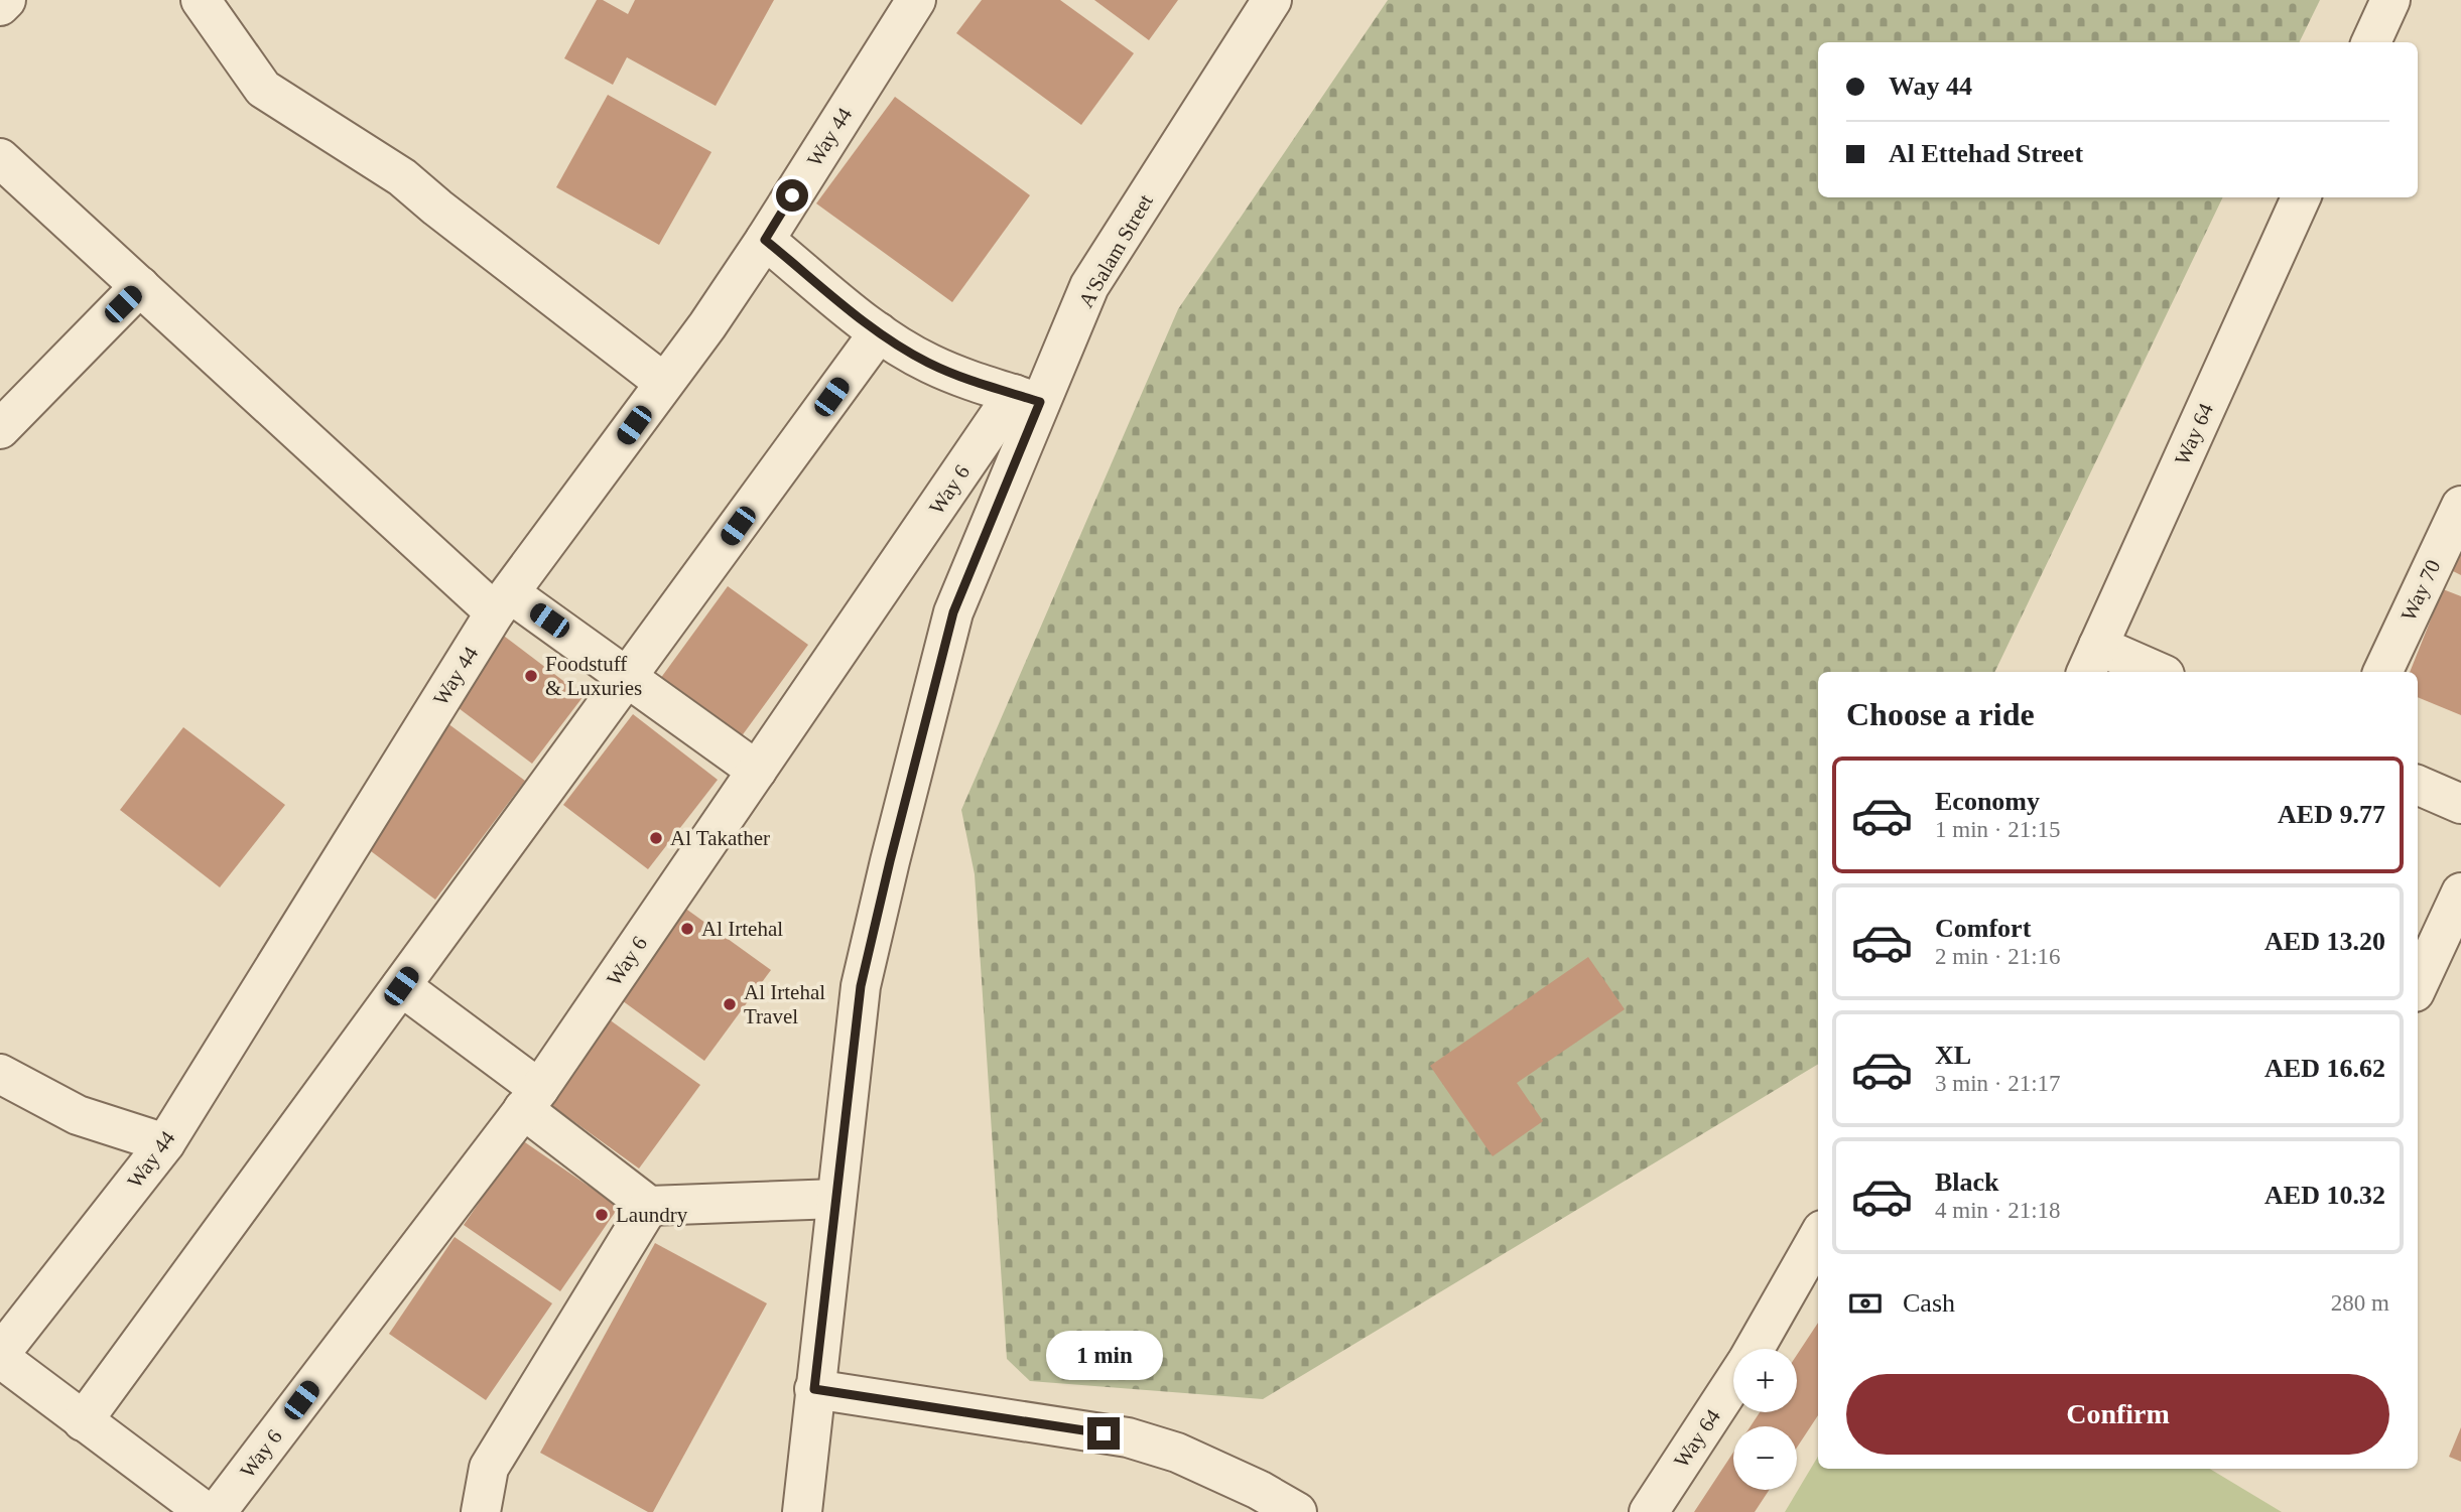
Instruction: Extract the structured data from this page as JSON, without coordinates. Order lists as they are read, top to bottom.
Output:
{
  "streets": {
    "street": [
      "Way 44",
      "A'Salam Street",
      "Way 64",
      "Way 6",
      "Way 70"
    ]
  },
  "crossings": [
    ["A'Salam Street", "Way 6"]
  ],
  "places": [
    "Foodstuff & Luxuries",
    "Al Takather",
    "Al Irtehal",
    "Al Irtehal Travel",
    "Laundry"
  ],
  "page": {
    "banner": ["Way 44", "Al Ettehad Street"],
    "heading": "Choose a ride",
    "list": [
      {
        "name": "Economy",
        "note": "1 min · 21:15",
        "value": "AED 9.77"
      },
      {
        "name": "Comfort",
        "note": "2 min · 21:16",
        "value": "AED 13.20"
      },
      {
        "name": "XL",
        "note": "3 min · 21:17",
        "value": "AED 16.62"
      },
      {
        "name": "Black",
        "note": "4 min · 21:18",
        "value": "AED 10.32"
      }
    ],
    "pay": ["Cash", "280 m"],
    "bubble": "1 min",
    "map_buttons": ["+", "−"],
    "buttons": "Confirm"
  }
}
